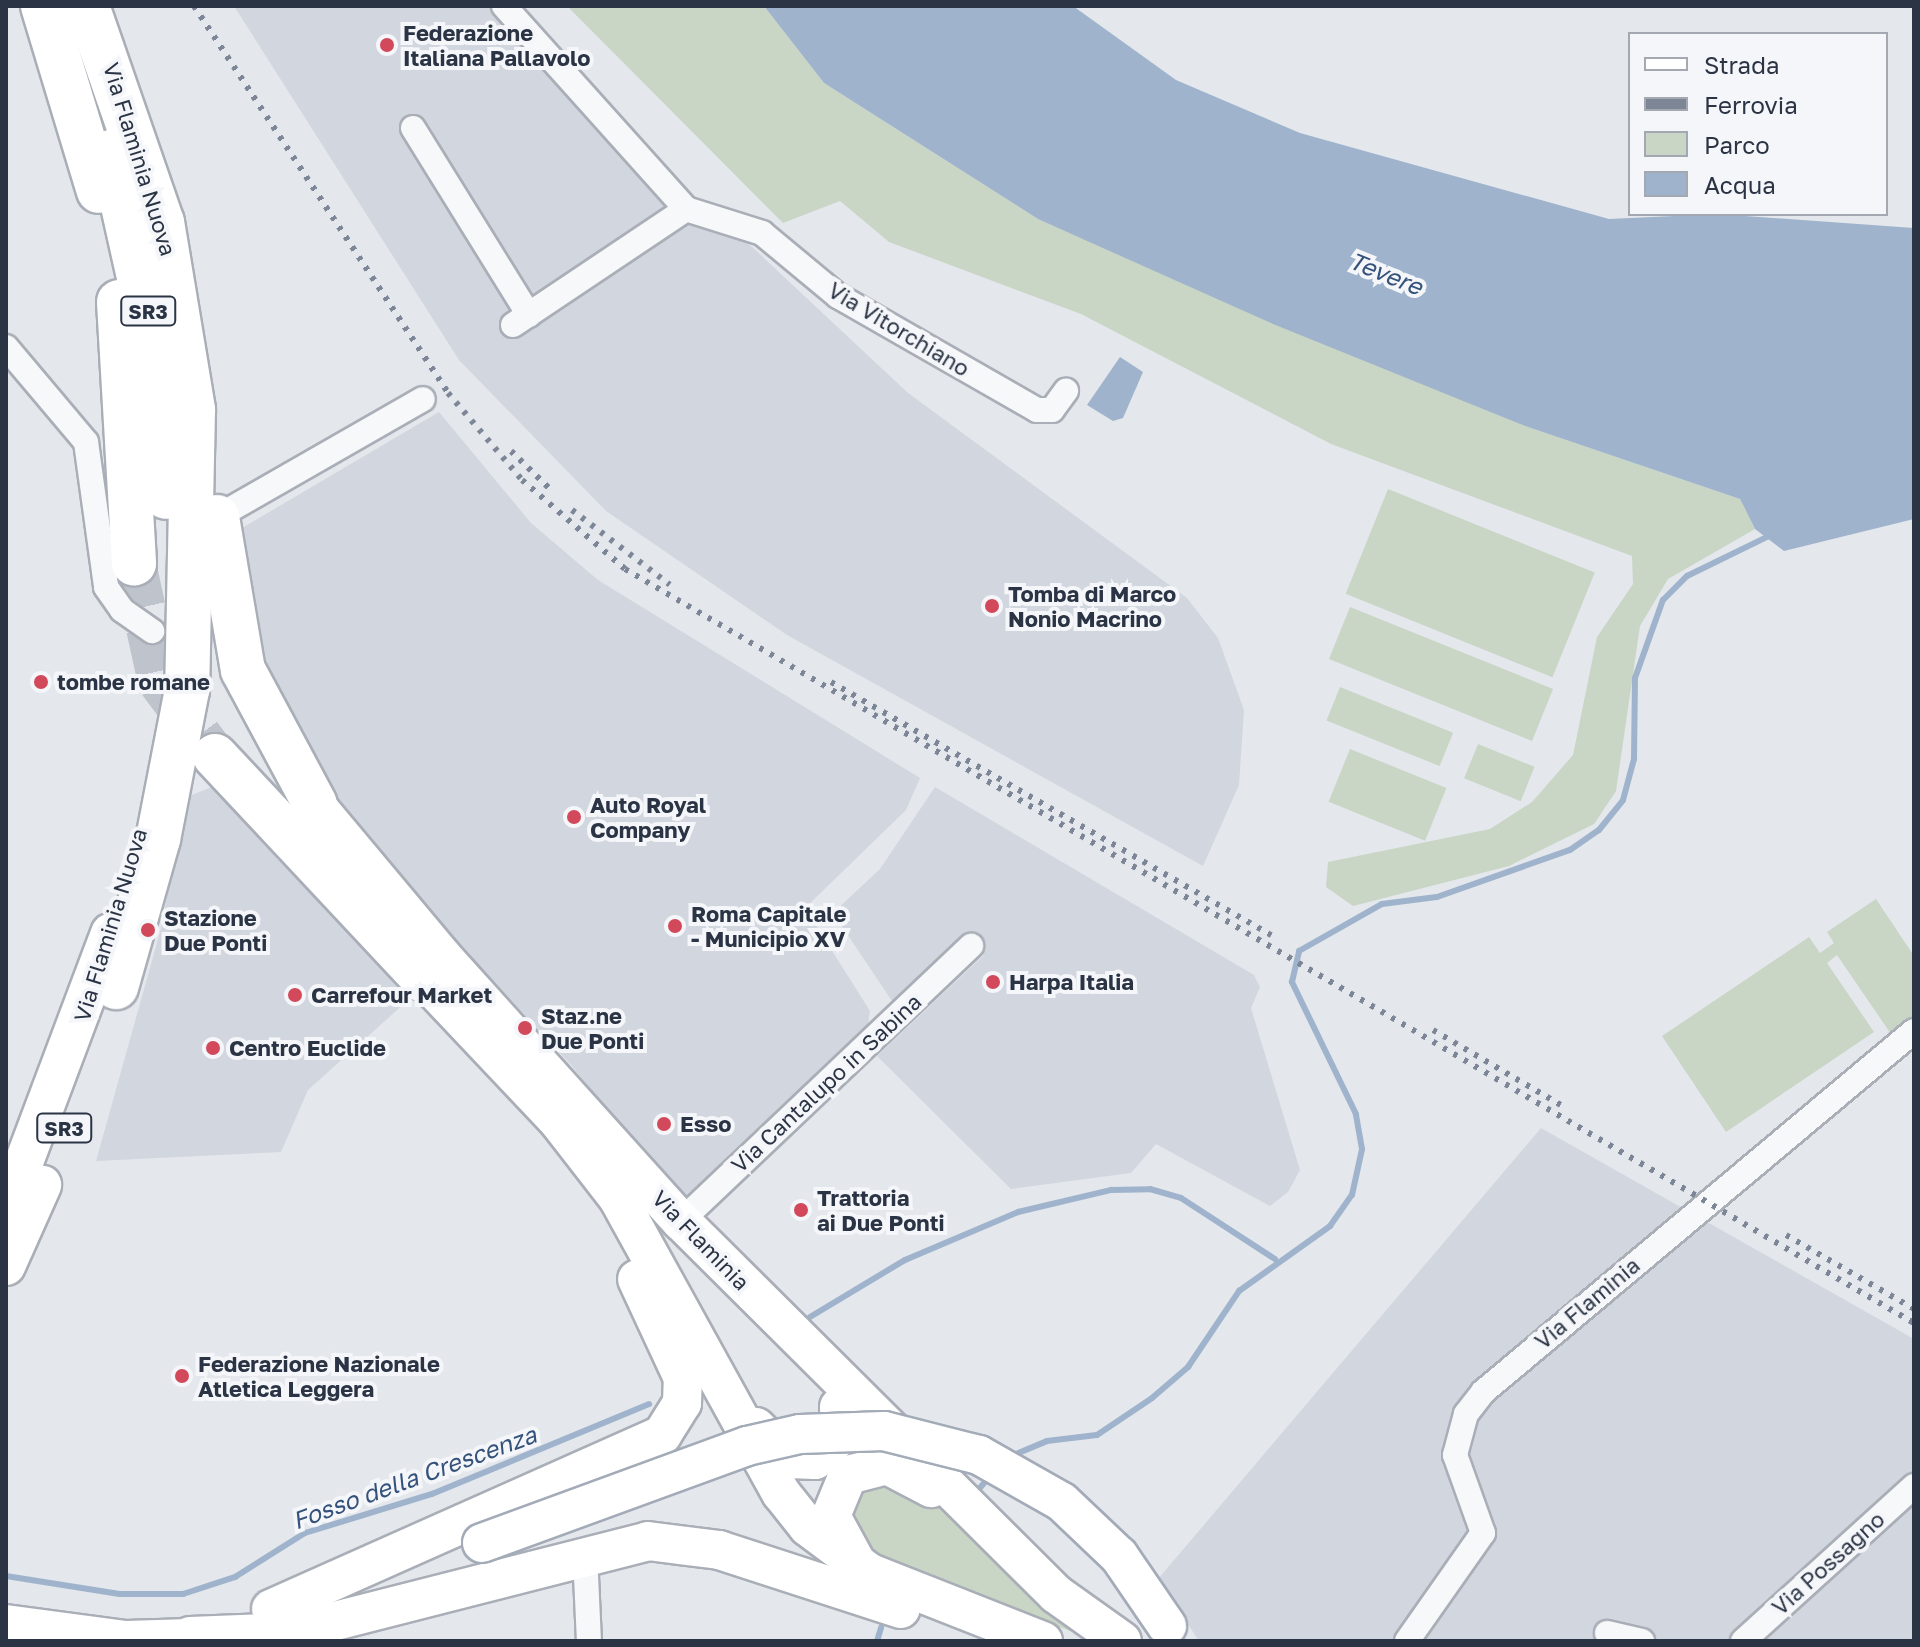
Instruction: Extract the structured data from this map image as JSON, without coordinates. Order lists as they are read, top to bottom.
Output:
{
  "streets": {
    "highway": ["Via Flaminia Nuova", "SR3"],
    "main road": ["Via Flaminia"],
    "street": ["Via Vitorchiano", "Via Cantalupo in Sabina", "Via Possagno"]
  },
  "crossings": [
    ["Via Flaminia Nuova", "SR3"],
    ["Via Cantalupo in Sabina", "Via Flaminia"]
  ],
  "water": ["Tevere", "Fosso della Crescenza"],
  "places": [
    "Federazione Italiana Pallavolo",
    "Tomba di Marco Nonio Macrino",
    "tombe romane",
    "Auto Royal Company",
    "Roma Capitale - Municipio XV",
    "Stazione Due Ponti",
    "Harpa Italia",
    "Carrefour Market",
    "Staz.ne Due Ponti",
    "Centro Euclide",
    "Esso",
    "Trattoria ai Due Ponti",
    "Federazione Nazionale Atletica Leggera"
  ],
  "legend": [
    "Strada",
    "Ferrovia",
    "Parco",
    "Acqua"
  ]
}
